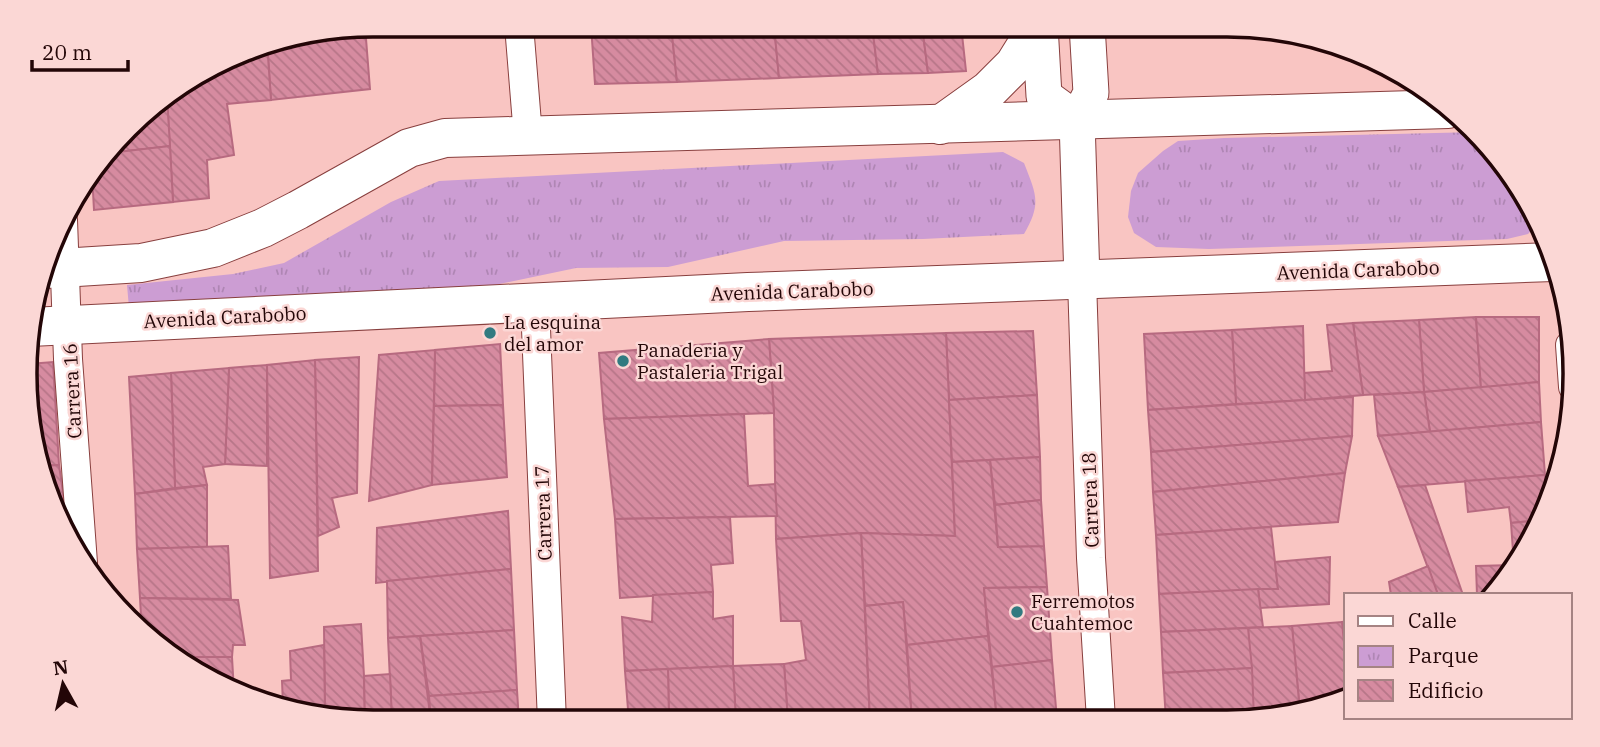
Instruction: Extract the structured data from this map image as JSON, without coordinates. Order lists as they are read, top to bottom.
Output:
{
  "streets": {
    "main road": ["Avenida Carabobo"],
    "street": ["Carrera 16", "Carrera 18", "Carrera 17"]
  },
  "crossings": [
    ["Avenida Carabobo", "Carrera 16"],
    ["Avenida Carabobo", "Carrera 18"],
    ["Avenida Carabobo", "Carrera 17"]
  ],
  "places": ["La esquina del amor", "Panaderia y Pastaleria Trigal", "Ferremotos Cuahtemoc"],
  "legend": ["Calle", "Parque", "Edificio"],
  "scale_bar": "20 m",
  "north": "top"
}
